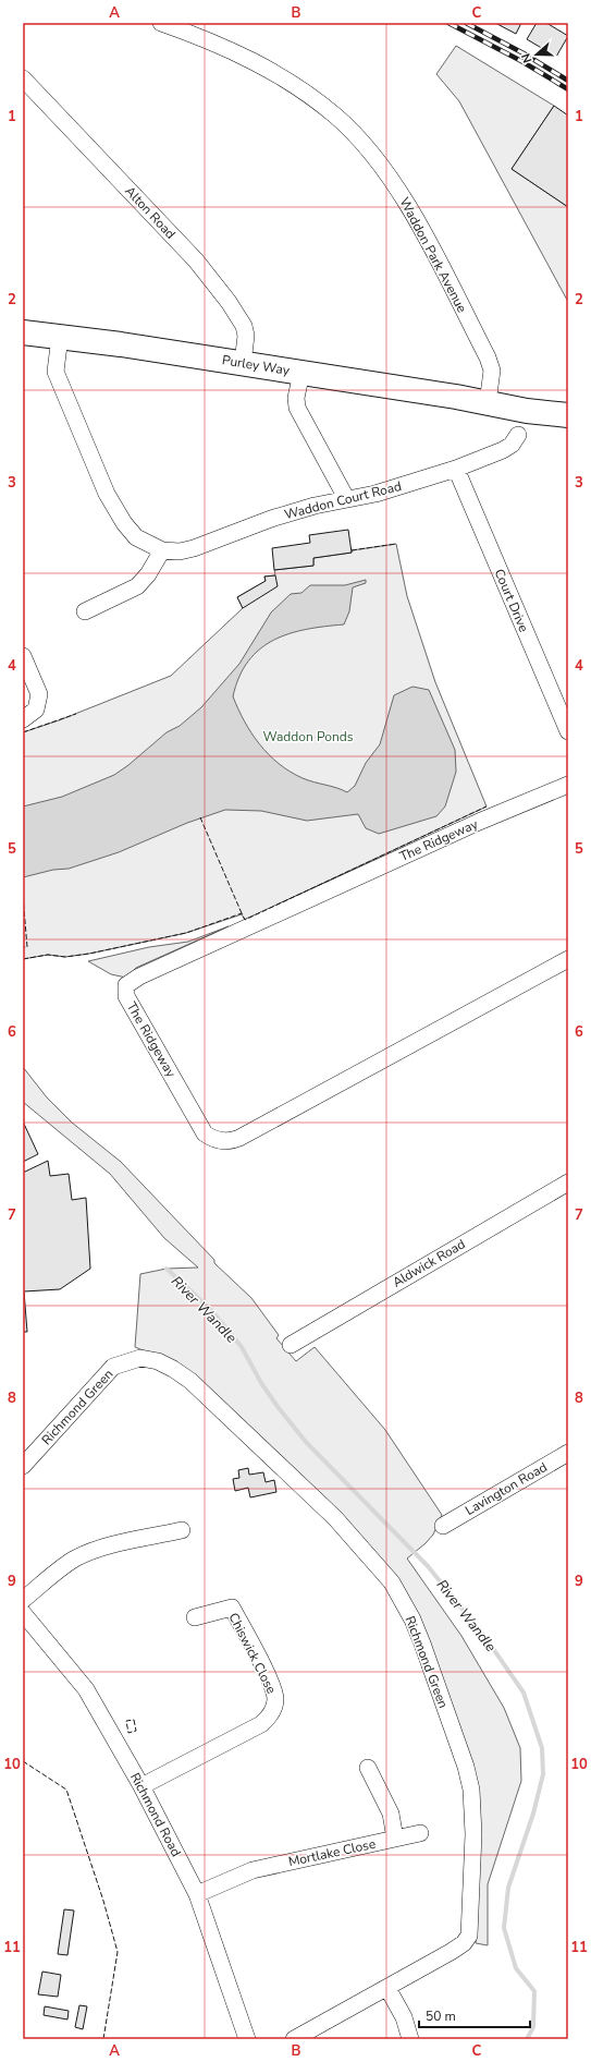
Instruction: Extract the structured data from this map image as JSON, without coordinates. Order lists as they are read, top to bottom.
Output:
{
  "streets": {
    "highway": ["Purley Way"],
    "street": [
      "Alton Road",
      "Waddon Park Avenue",
      "Waddon Court Road",
      "Court Drive",
      "The Ridgeway",
      "Aldwick Road",
      "Richmond Green",
      "Lavington Road",
      "Chiswick Close",
      "Richmond Road",
      "Mortlake Close"
    ]
  },
  "crossings": [
    ["Alton Road", "Purley Way"],
    ["Waddon Park Avenue", "Purley Way"],
    ["Purley Way", "Waddon Court Road"],
    ["Waddon Court Road", "Court Drive"],
    ["Chiswick Close", "Richmond Road"],
    ["Richmond Road", "Mortlake Close"]
  ],
  "water": ["River Wandle"],
  "parks": ["Waddon Ponds"],
  "scale_bar": "50 m",
  "north": "left",
  "grid": {
    "columns": ["A", "B", "C"],
    "rows": [
      "1",
      "2",
      "3",
      "4",
      "5",
      "6",
      "7",
      "8",
      "9",
      "10",
      "11"
    ]
  }
}
